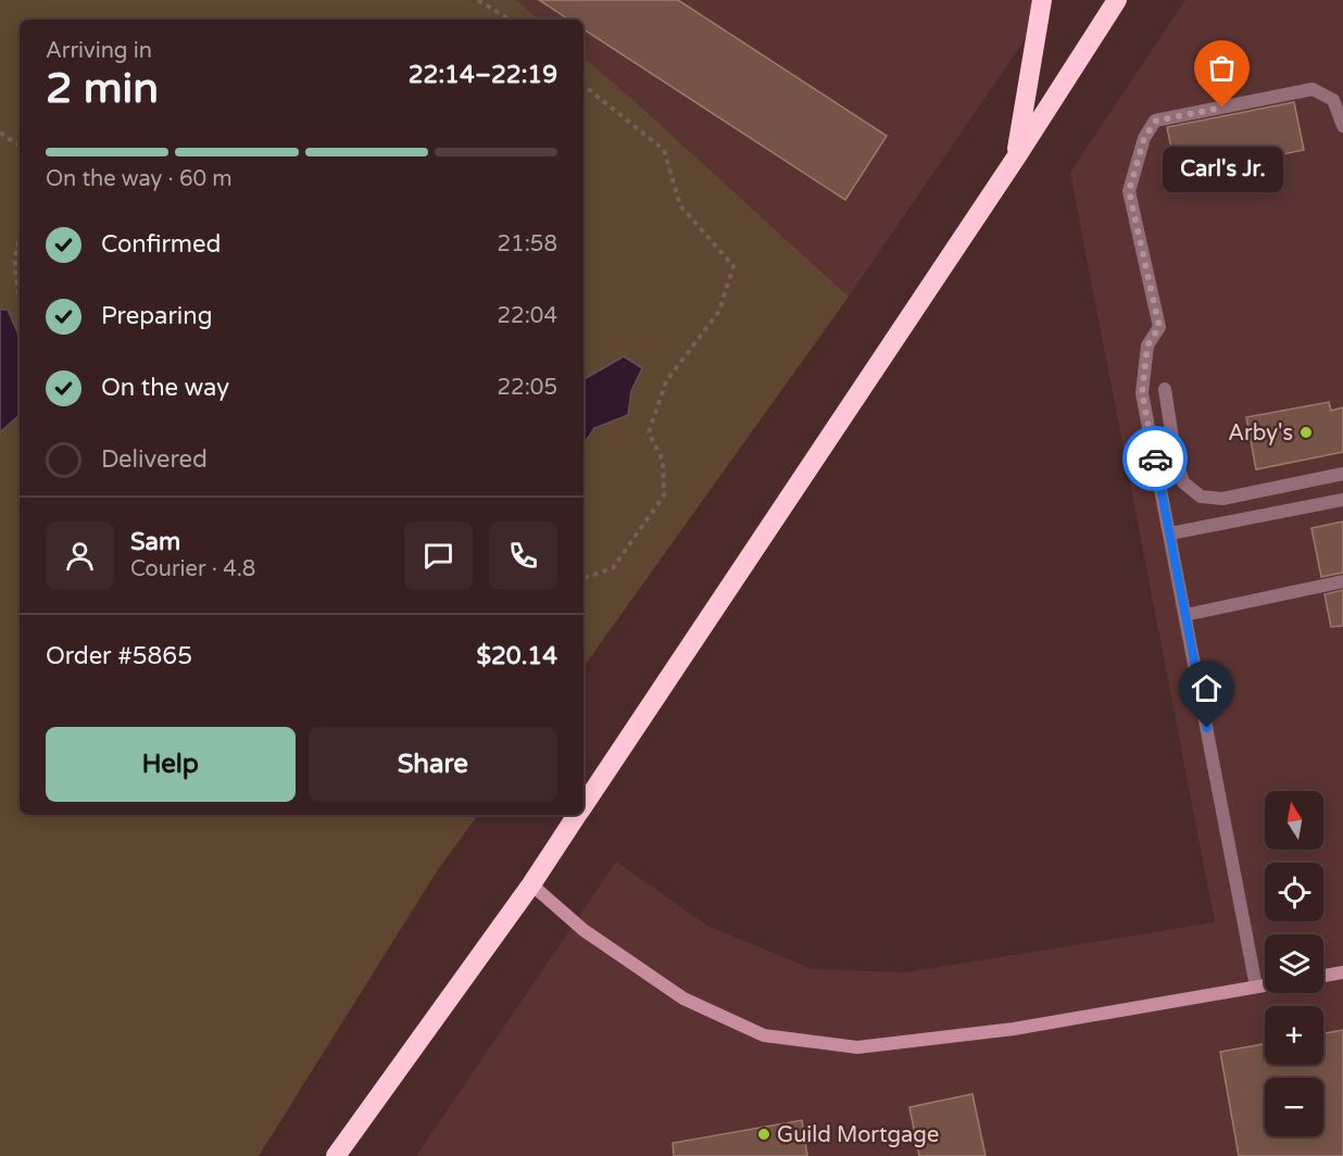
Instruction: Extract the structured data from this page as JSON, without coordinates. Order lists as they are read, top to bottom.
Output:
{
  "places": ["Carl's Jr.", "Arby's", "Guild Mortgage"],
  "north": "top",
  "page": {
    "heading": ["2 min", "Arriving in", "22:14–22:19"],
    "panel": [
      "Sam",
      "Courier · 4.8",
      "Order #5865",
      "$20.14"
    ],
    "bar": "On the way · 60 m",
    "bubble": "Carl's Jr.",
    "list": [
      ["Confirmed", "21:58"],
      ["Preparing", "22:04"],
      ["On the way", "22:05"],
      "Delivered"
    ],
    "buttons": ["Help", "Share"],
    "map_buttons": ["+", "−"]
  }
}
